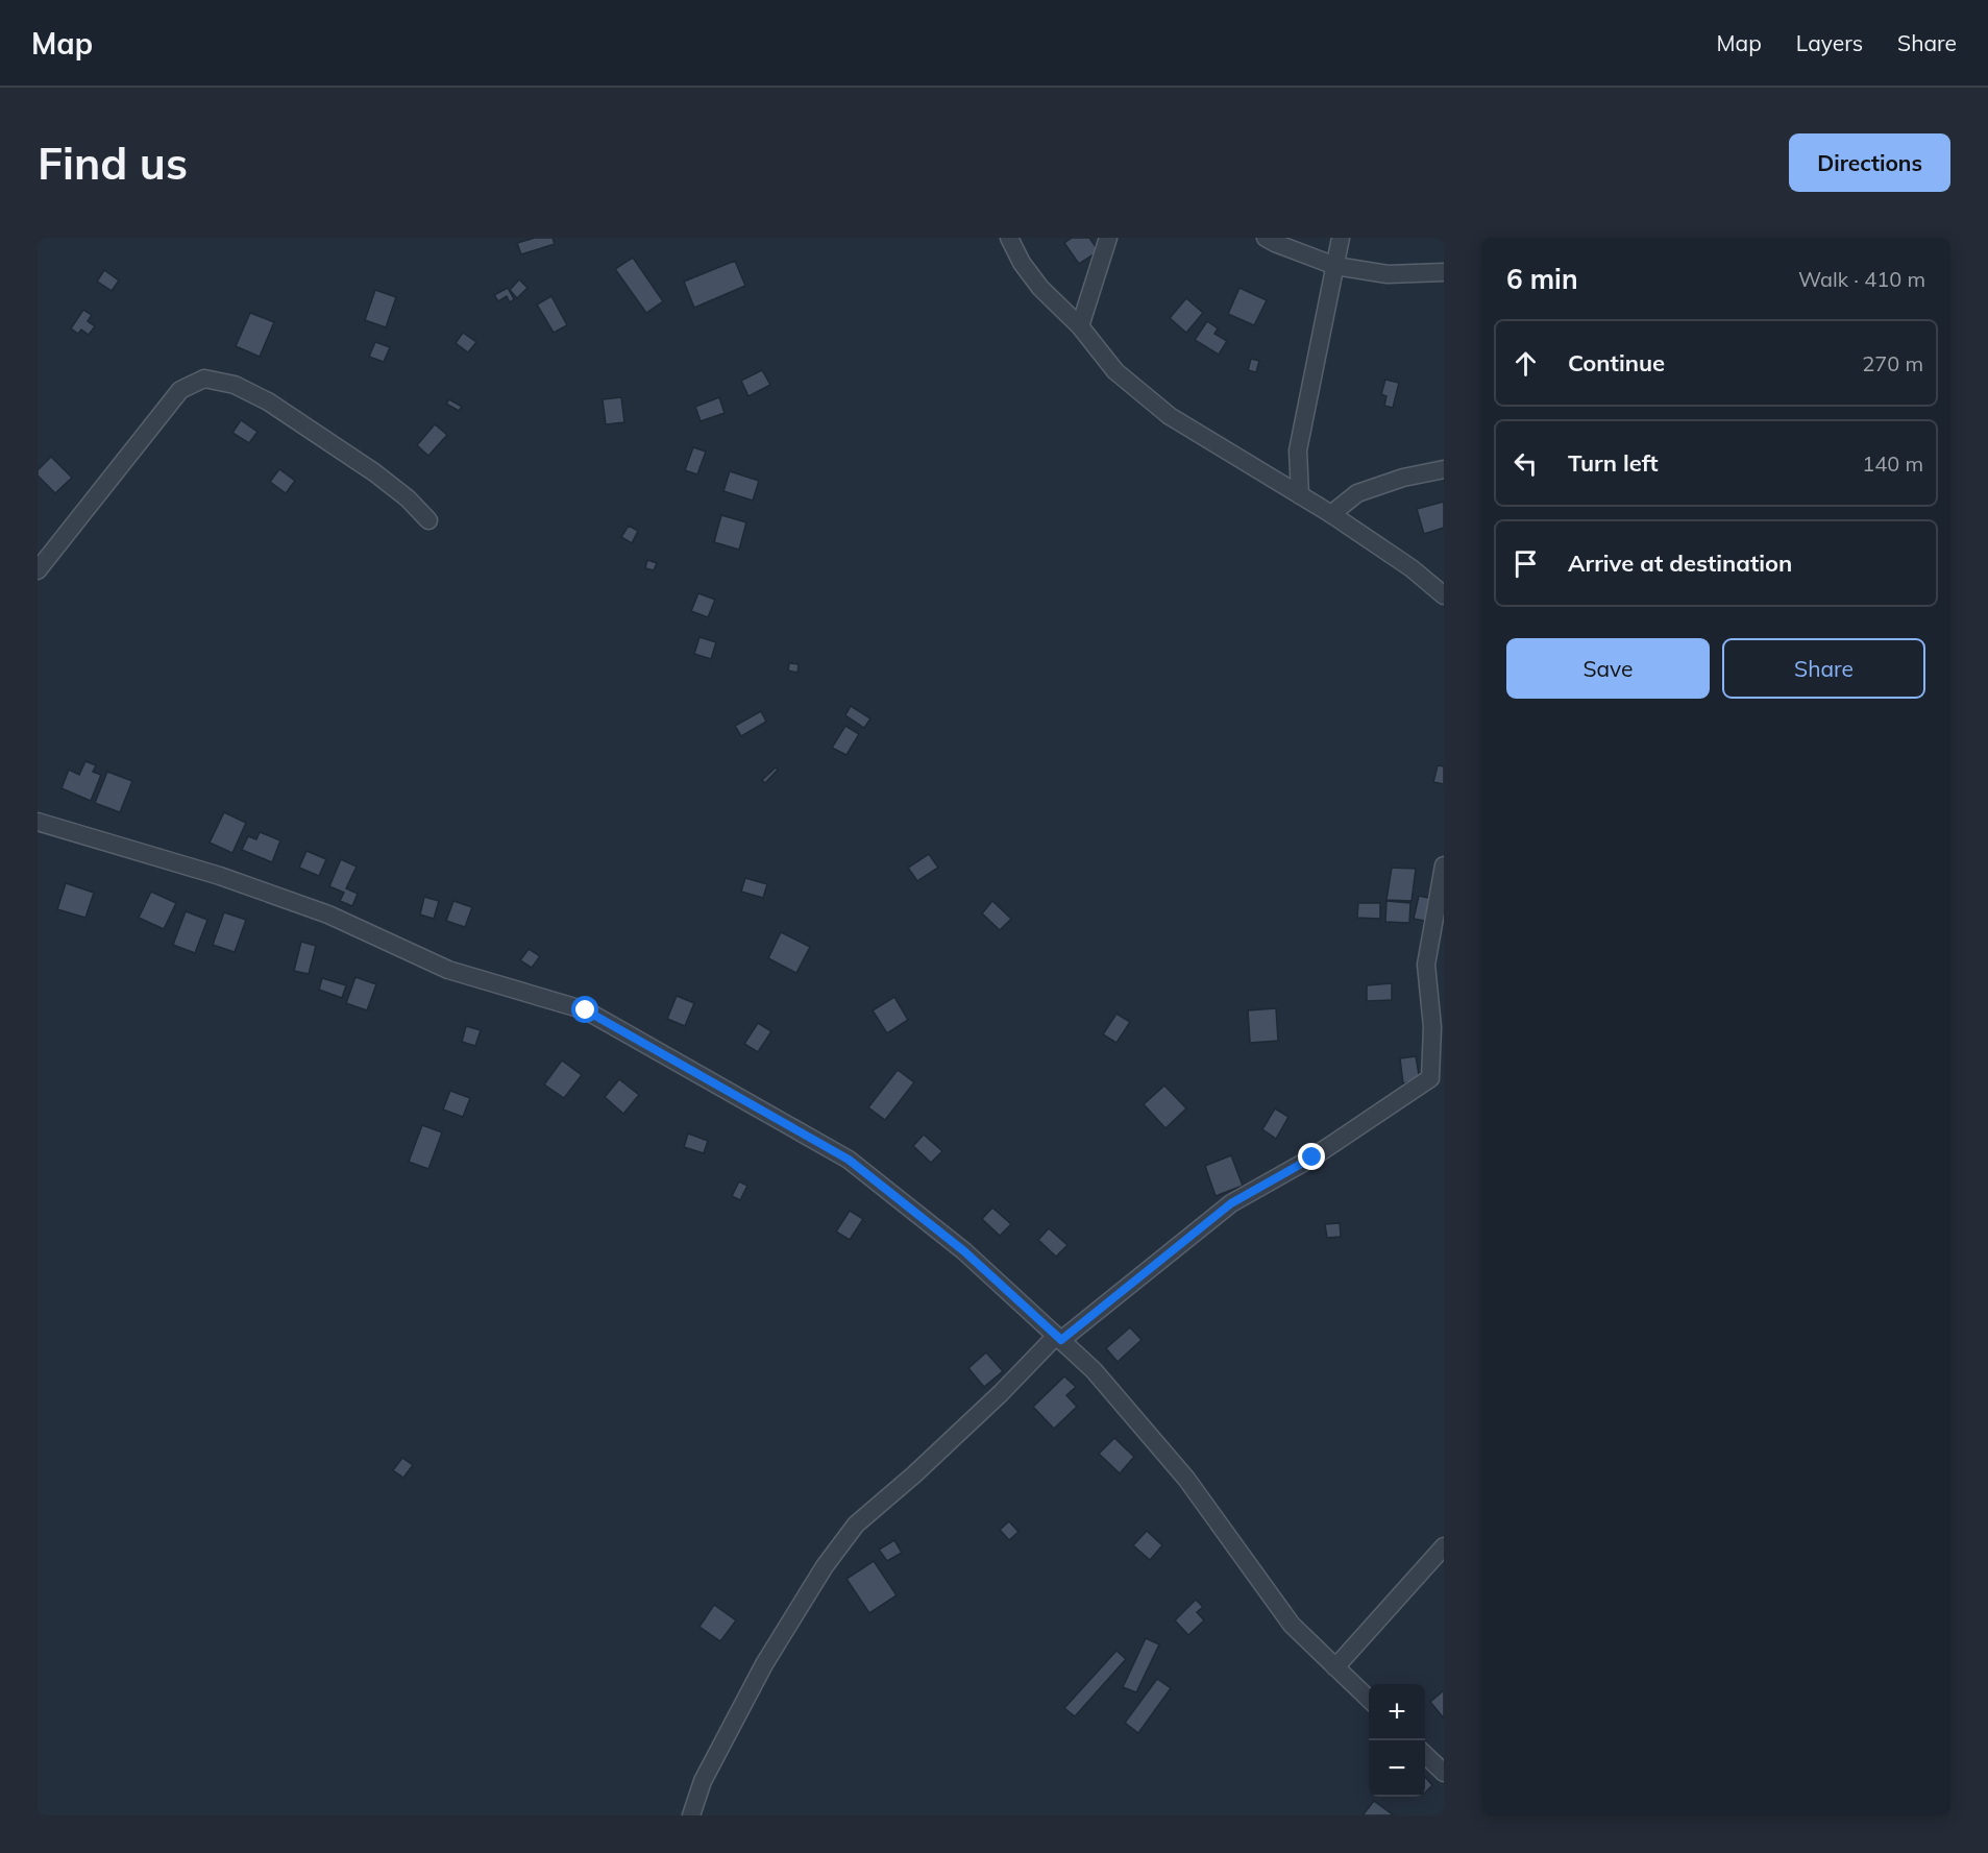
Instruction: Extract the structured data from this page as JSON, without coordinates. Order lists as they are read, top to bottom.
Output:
{
  "page": {
    "header": "Map",
    "nav": ["Map", "Layers", "Share"],
    "buttons": [
      "Directions",
      ["Save", "Share"]
    ],
    "title": "Find us",
    "heading": ["6 min", "Walk · 410 m"],
    "list": [
      ["Continue", "270 m"],
      ["Turn left", "140 m"],
      "Arrive at destination"
    ],
    "map_buttons": ["+", "−"]
  }
}
